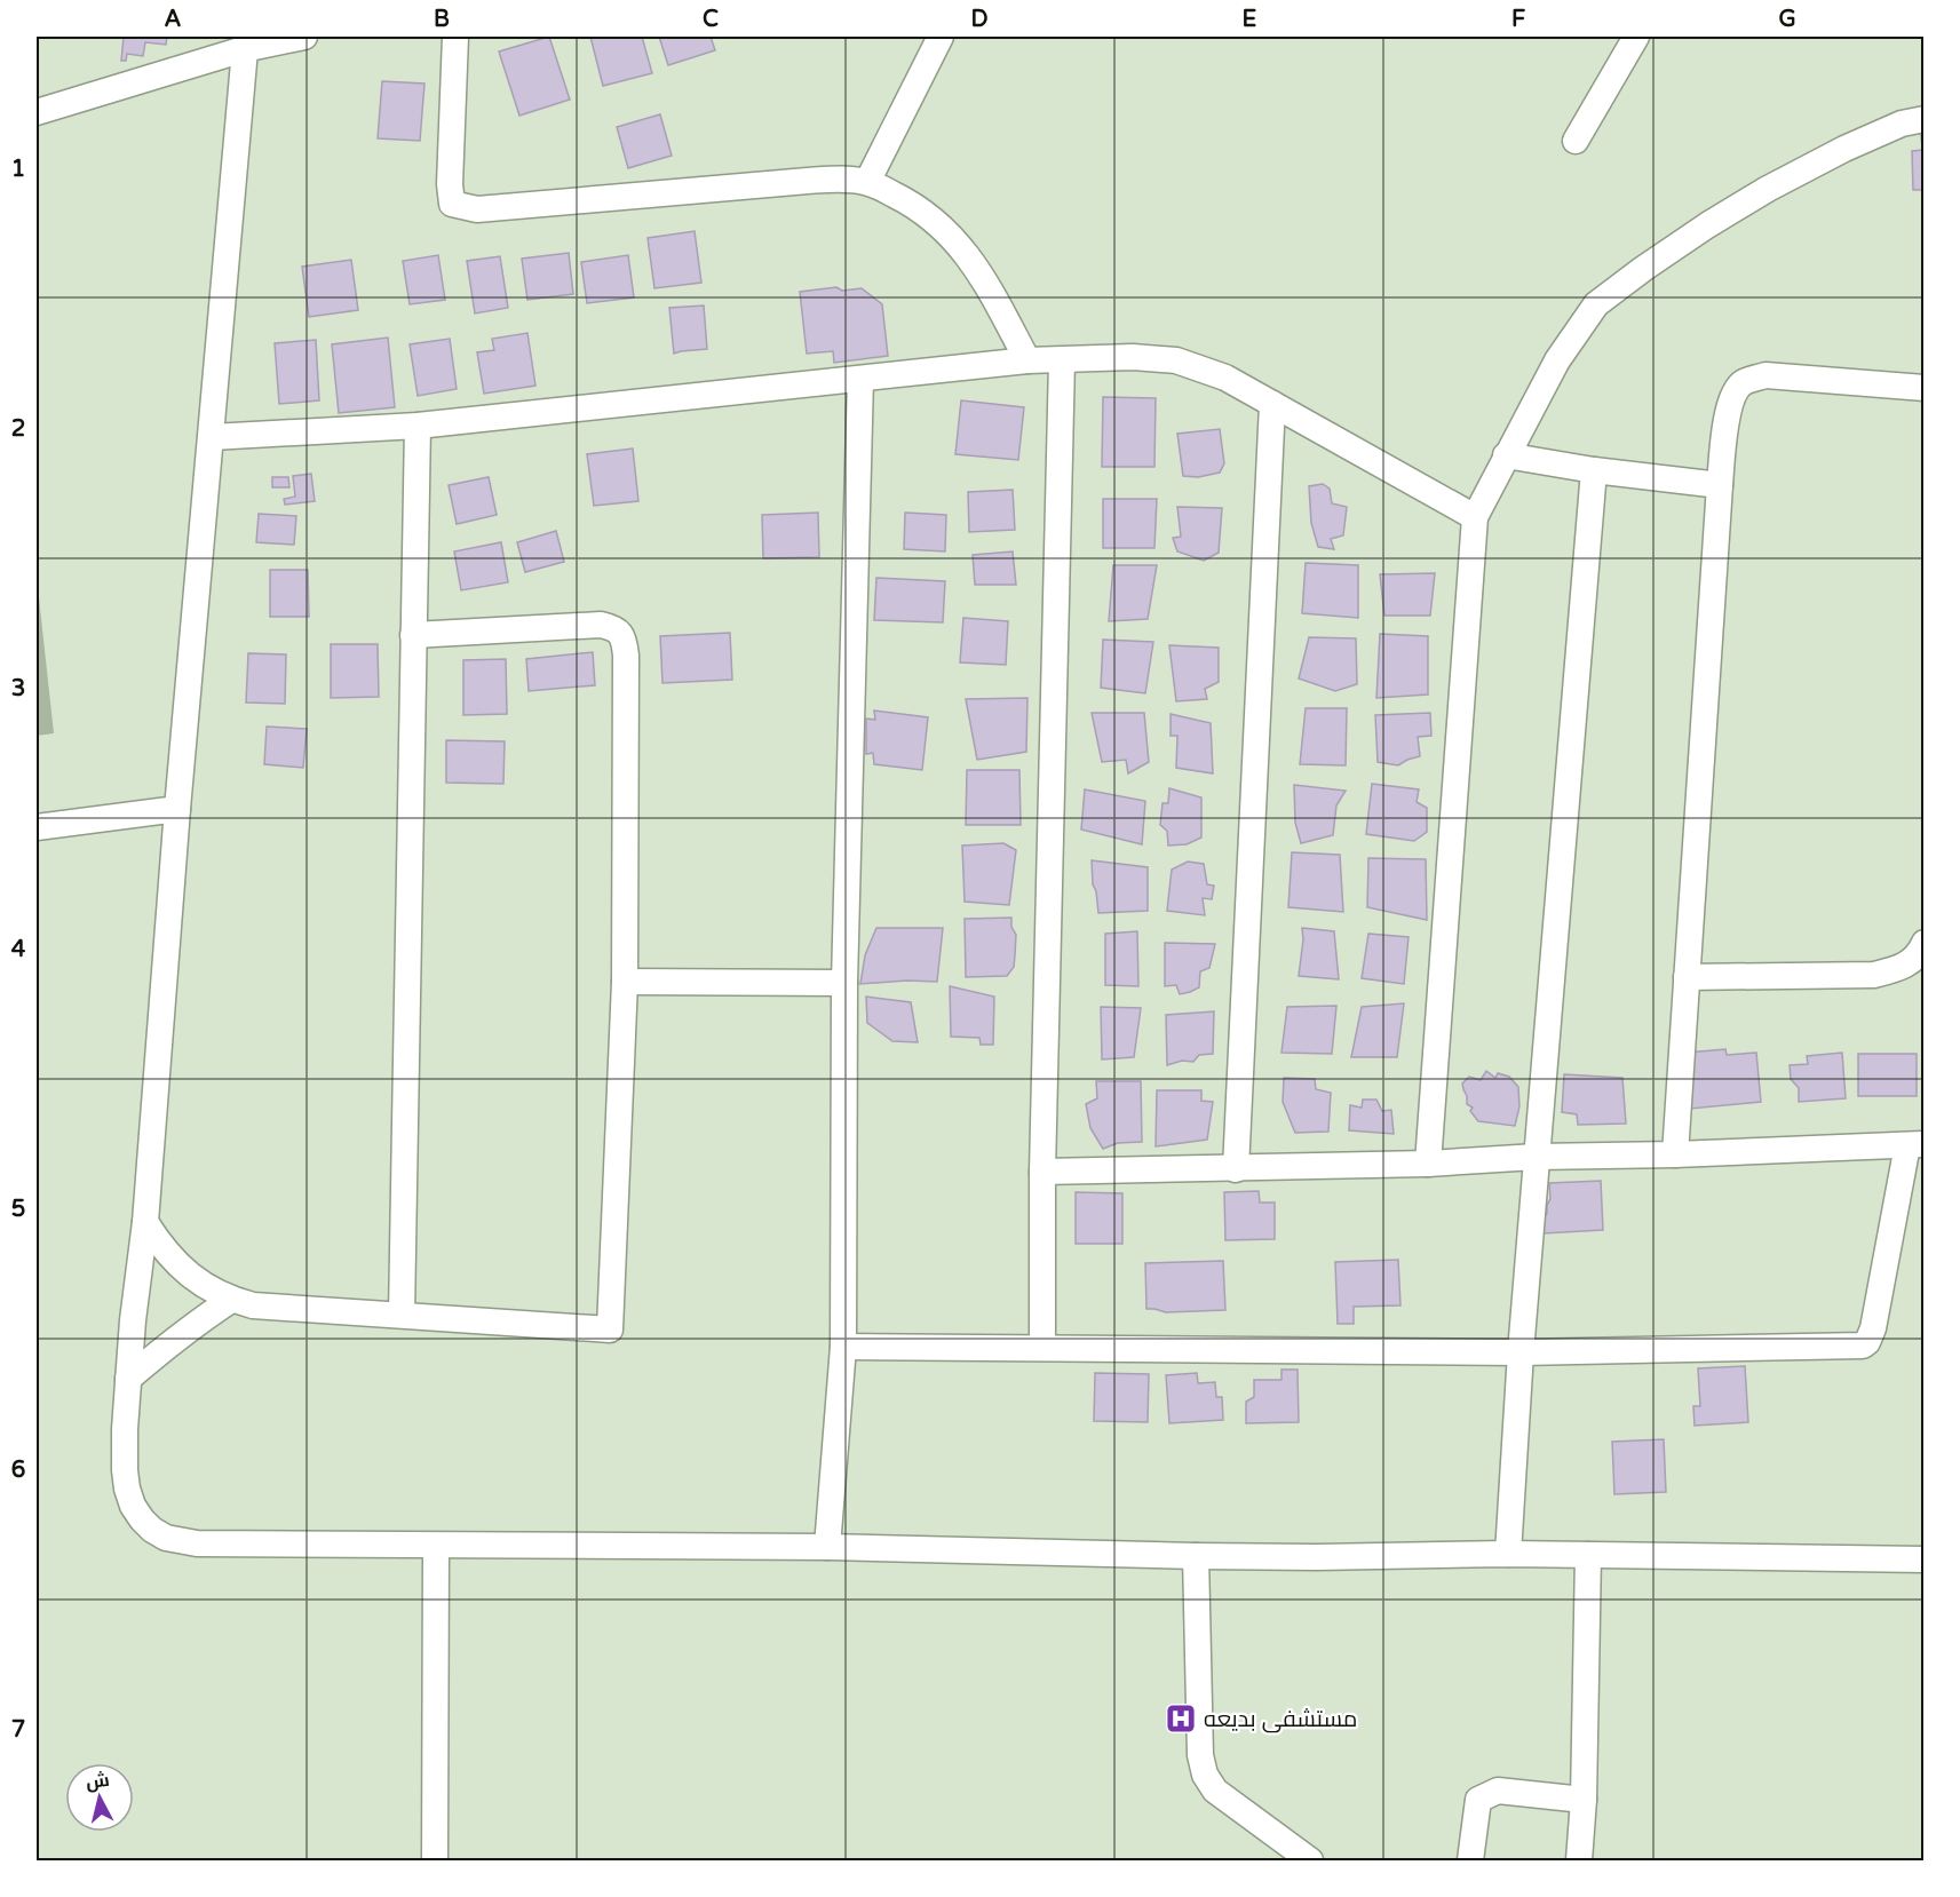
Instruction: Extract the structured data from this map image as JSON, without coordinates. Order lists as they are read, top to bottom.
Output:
{
  "places": {
    "hospital": ["مستشفى بديعه"]
  },
  "north": "top",
  "grid": {
    "columns": [
      "A",
      "B",
      "C",
      "D",
      "E",
      "F",
      "G"
    ],
    "rows": [
      "1",
      "2",
      "3",
      "4",
      "5",
      "6",
      "7"
    ]
  }
}
